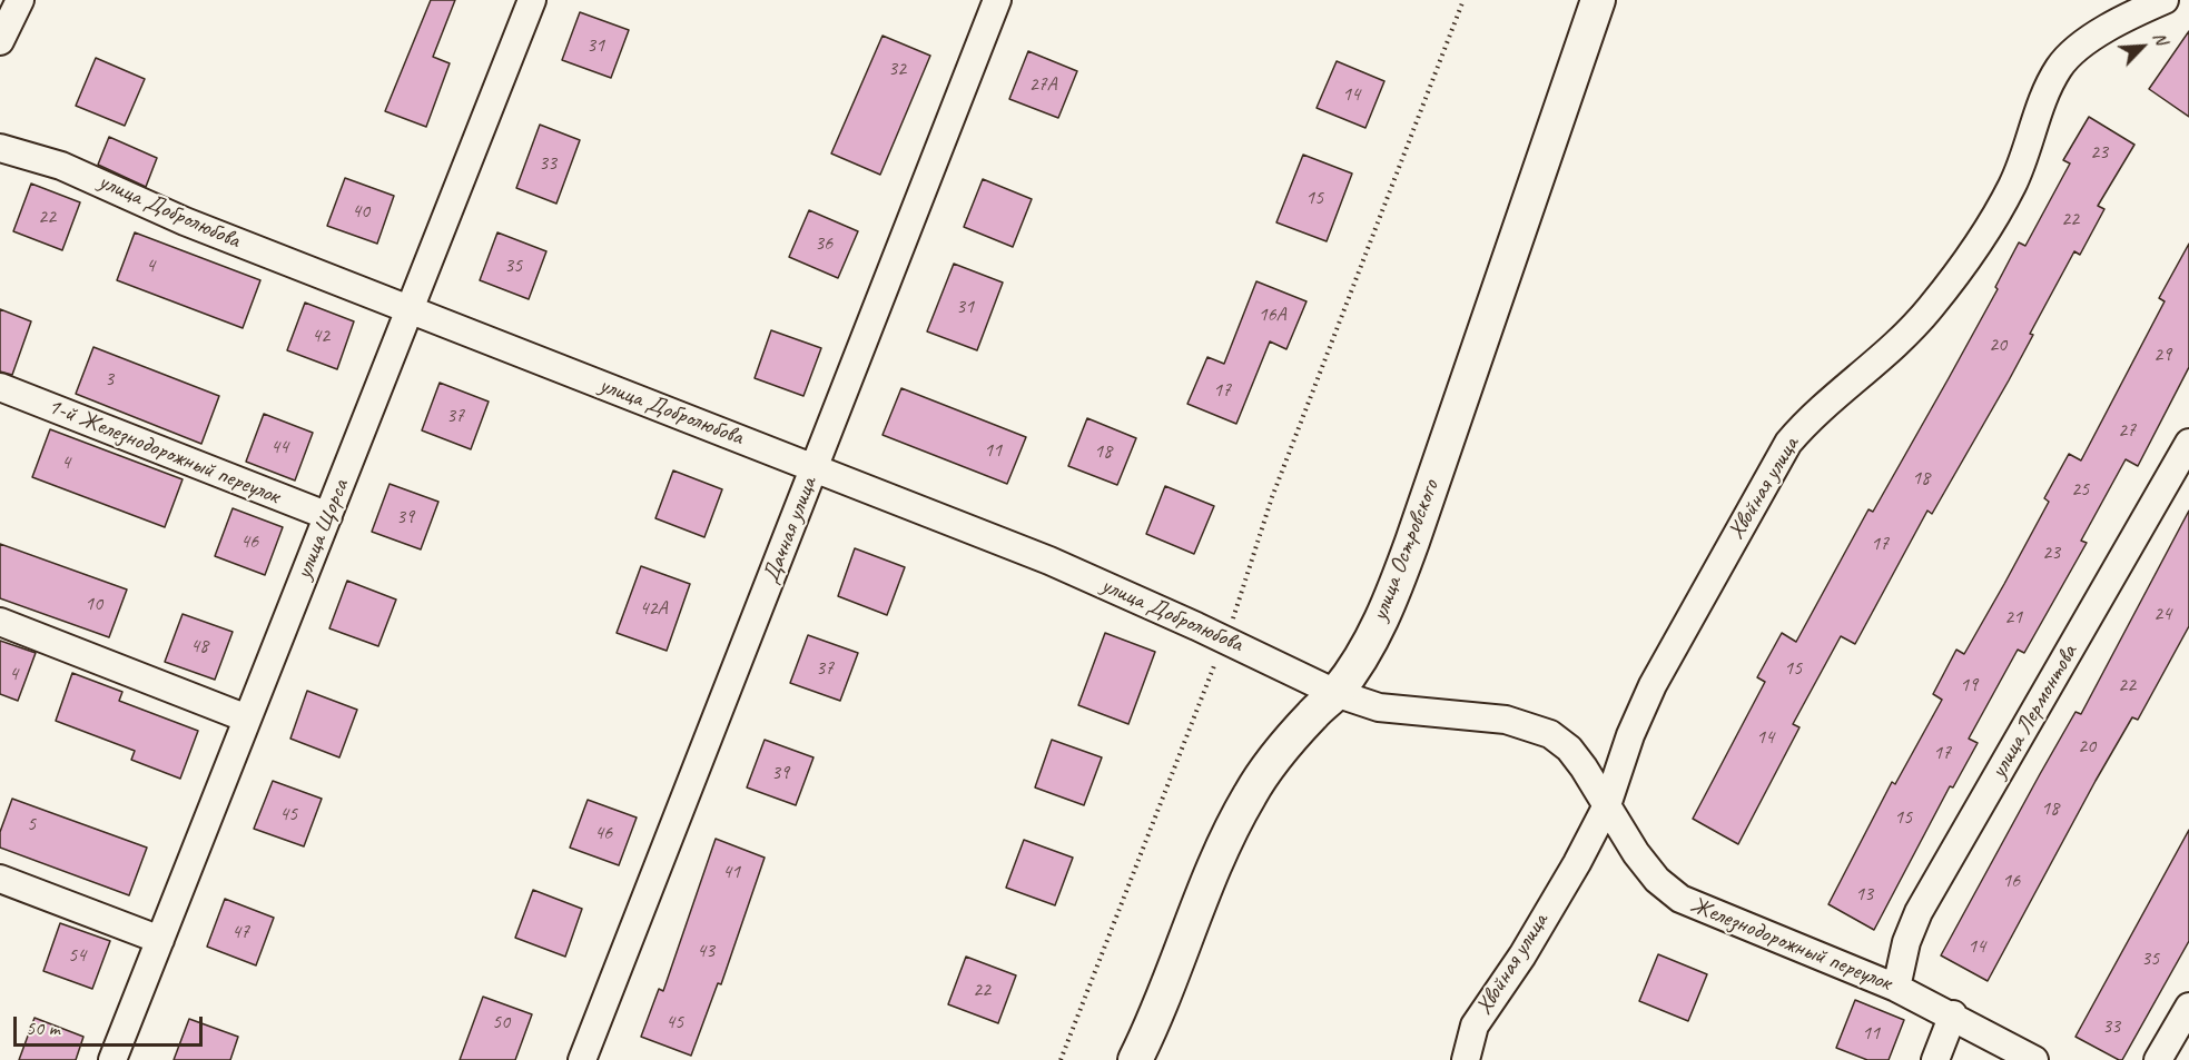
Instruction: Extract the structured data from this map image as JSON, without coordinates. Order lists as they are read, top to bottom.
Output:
{
  "streets": {
    "street": [
      "улица Добролюбова",
      "1-й Железнодорожный переулок",
      "Хвойная улица",
      "улица Щорса",
      "Дачная улица",
      "улица Островского",
      "улица Лермонтова",
      "Железнодорожный переулок"
    ]
  },
  "crossings": [
    ["улица Добролюбова", "улица Щорса"],
    ["улица Добролюбова", "Дачная улица"],
    ["улица Добролюбова", "улица Островского"],
    ["улица Добролюбова", "Железнодорожный переулок"],
    ["1-й Железнодорожный переулок", "улица Щорса"],
    ["Хвойная улица", "Железнодорожный переулок"],
    ["улица Островского", "Железнодорожный переулок"],
    ["улица Лермонтова", "Железнодорожный переулок"]
  ],
  "house_numbers": [
    "31",
    "32",
    "27А",
    "14",
    "23",
    "33",
    "15",
    "40",
    "22",
    "22",
    "36",
    "4",
    "35",
    "31",
    "16А",
    "42",
    "20",
    "29",
    "3",
    "17",
    "37",
    "27",
    "44",
    "11",
    "18",
    "4",
    "18",
    "25",
    "39",
    "46",
    "17",
    "23",
    "10",
    "42А",
    "24",
    "21",
    "48",
    "37",
    "15",
    "4",
    "19",
    "22",
    "14",
    "20",
    "17",
    "39",
    "18",
    "45",
    "15",
    "5",
    "46",
    "41",
    "16",
    "13",
    "47",
    "14",
    "43",
    "54",
    "35",
    "22",
    "50",
    "45",
    "33",
    "11"
  ],
  "scale_bar": "50 m",
  "north": "top right"
}
